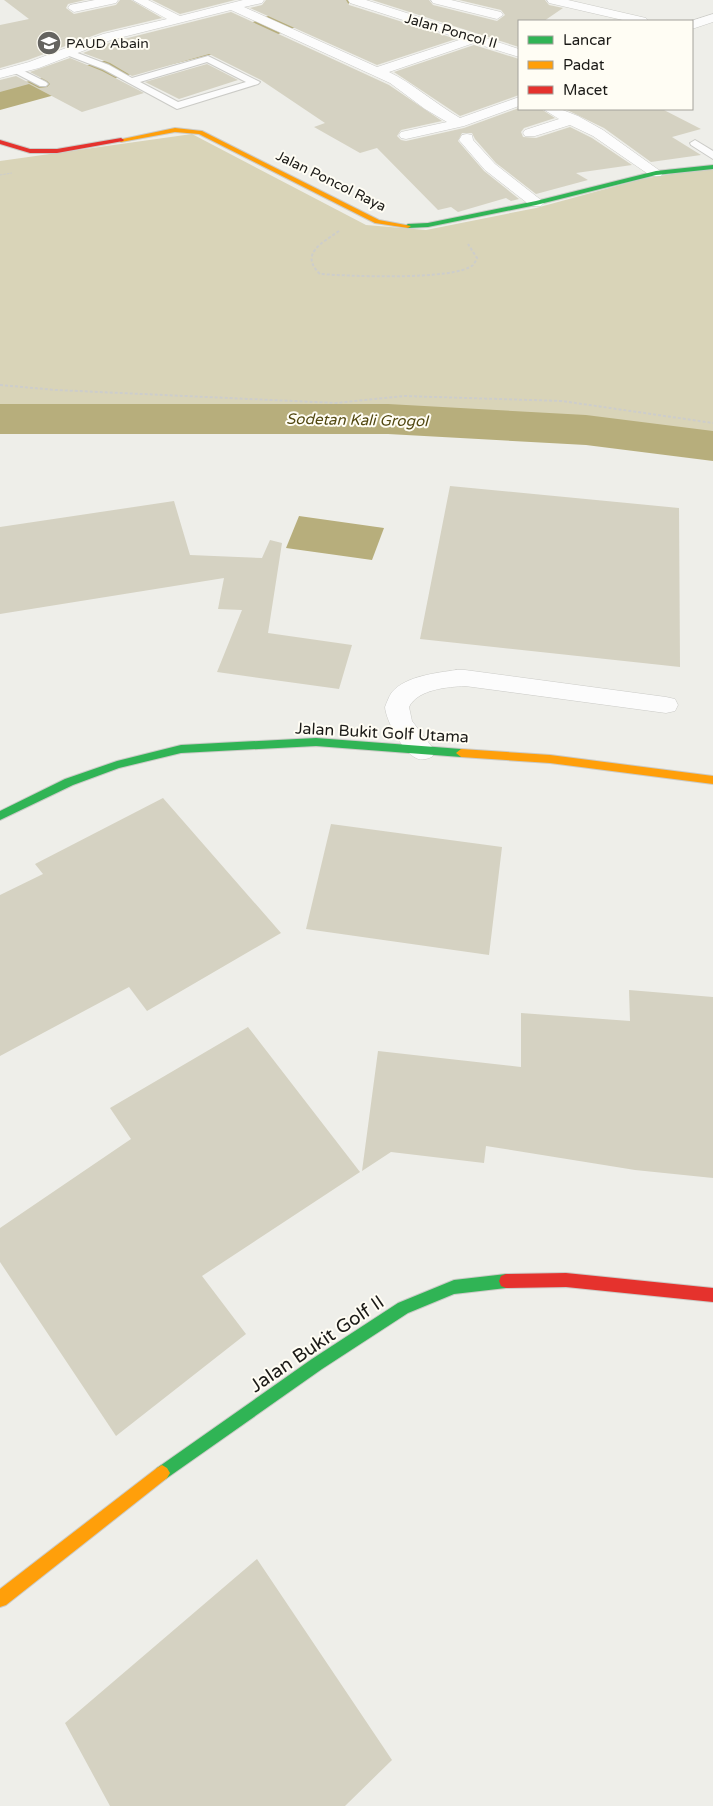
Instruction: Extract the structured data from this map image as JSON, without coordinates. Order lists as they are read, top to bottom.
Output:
{
  "streets": {
    "street": [
      "Jalan Poncol II",
      "Jalan Poncol Raya",
      "Jalan Bukit Golf Utama",
      "Jalan Bukit Golf II"
    ]
  },
  "water": ["Sodetan Kali Grogol"],
  "places": {
    "school or university": ["PAUD Abain"]
  },
  "legend": ["Lancar", "Padat", "Macet"]
}
